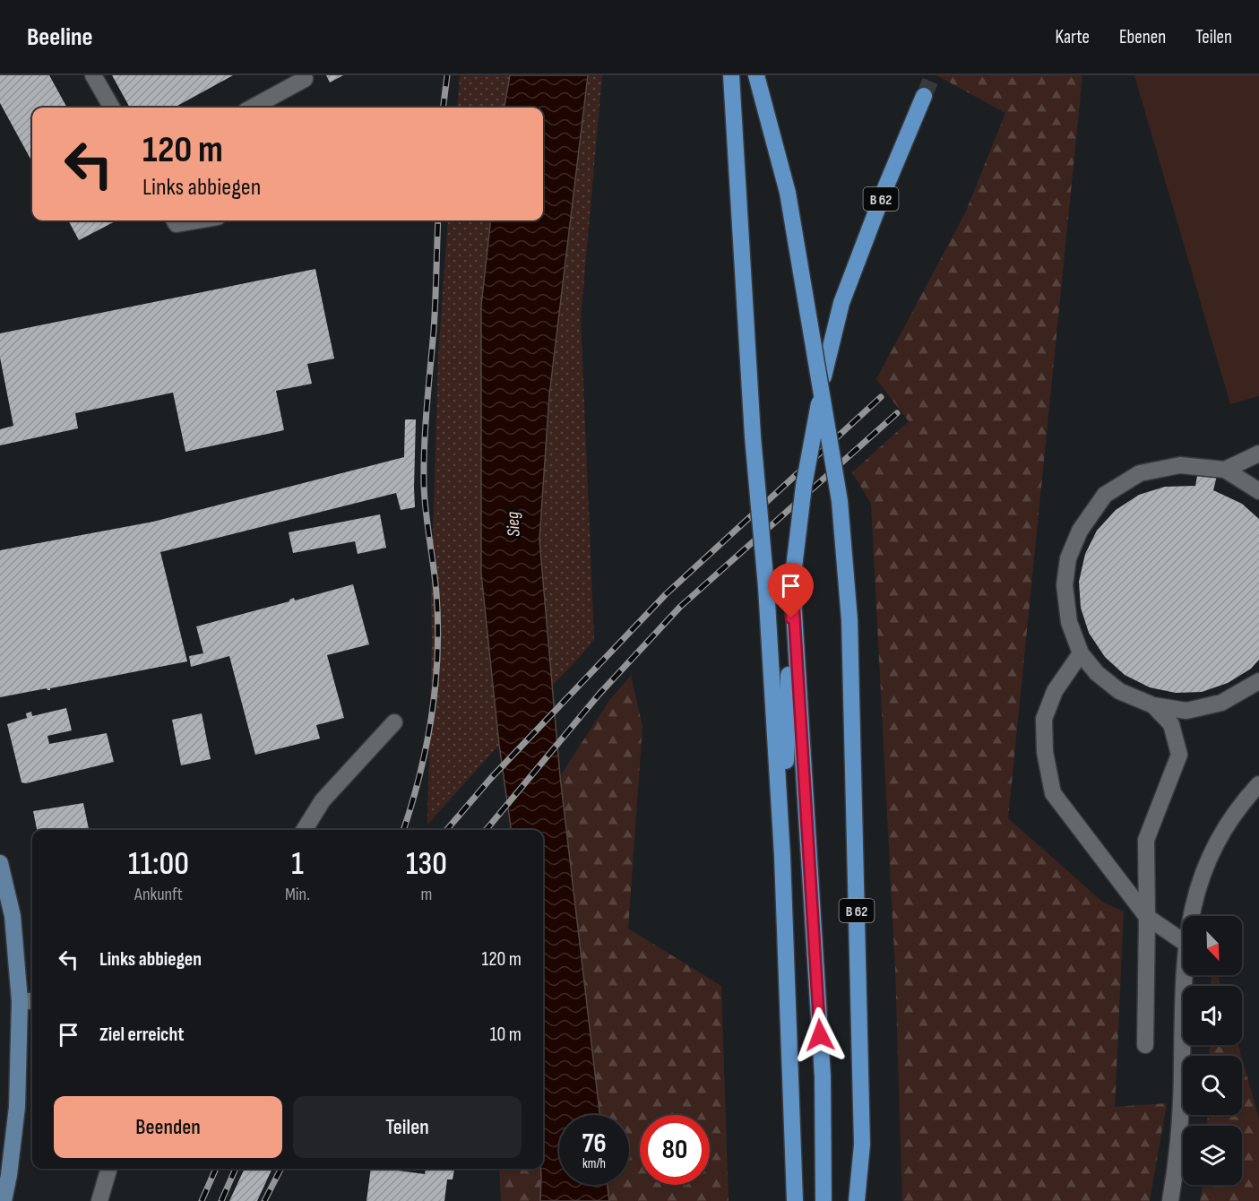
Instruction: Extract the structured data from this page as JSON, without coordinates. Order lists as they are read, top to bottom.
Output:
{
  "streets": {
    "highway": ["B 62"]
  },
  "water": ["Sieg"],
  "north": "bottom right",
  "page": {
    "header": "Beeline",
    "nav": ["Karte", "Ebenen", "Teilen"],
    "turn": ["120 m", "Links abbiegen"],
    "eta": [
      "11:00",
      "Ankunft",
      "1",
      "Min.",
      "130",
      "m"
    ],
    "list": [
      {
        "name": "Links abbiegen",
        "value": "120 m"
      },
      {
        "name": "Ziel erreicht",
        "value": "10 m"
      }
    ],
    "buttons": ["Beenden", "Teilen"],
    "speed": "76 km/h",
    "limit": "80"
  }
}
